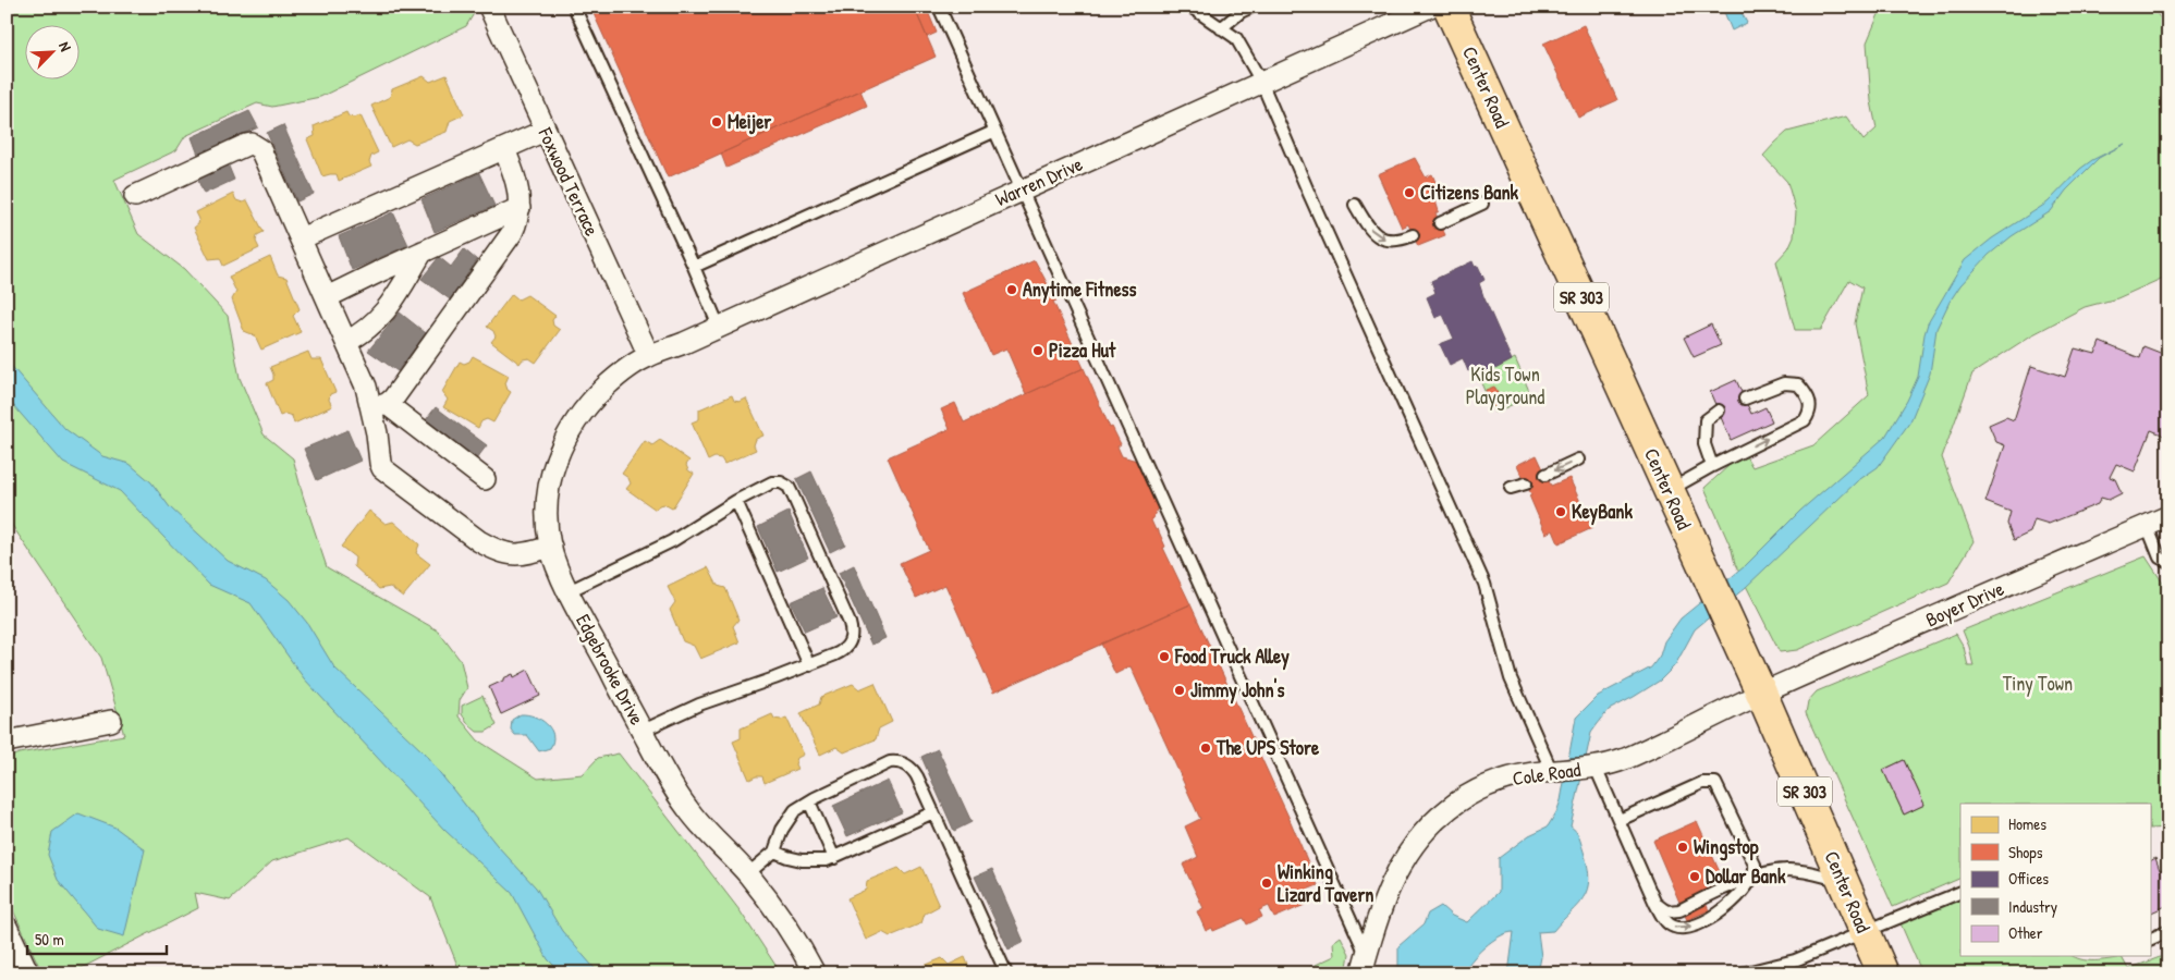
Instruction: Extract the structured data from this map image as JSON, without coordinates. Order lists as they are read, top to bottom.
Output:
{
  "streets": {
    "main road": ["Center Road", "SR 303"],
    "street": [
      "Foxwood Terrace",
      "Warren Drive",
      "Boyer Drive",
      "Edgebrooke Drive",
      "Cole Road"
    ]
  },
  "crossings": [
    ["Center Road", "Boyer Drive"],
    ["Center Road", "Cole Road"],
    ["Foxwood Terrace", "Warren Drive"],
    ["Foxwood Terrace", "Edgebrooke Drive"],
    ["Warren Drive", "Edgebrooke Drive"],
    ["Boyer Drive", "Cole Road"]
  ],
  "parks": ["Kids Town Playground", "Tiny Town"],
  "places": [
    "Meijer",
    "Citizens Bank",
    "Anytime Fitness",
    "Pizza Hut",
    "KeyBank",
    "Food Truck Alley",
    "Jimmy John's",
    "The UPS Store",
    "Wingstop",
    "Dollar Bank",
    "Winking Lizard Tavern"
  ],
  "legend": [
    "Homes",
    "Shops",
    "Offices",
    "Industry",
    "Other"
  ],
  "scale_bar": "50 m",
  "north": "top right"
}
